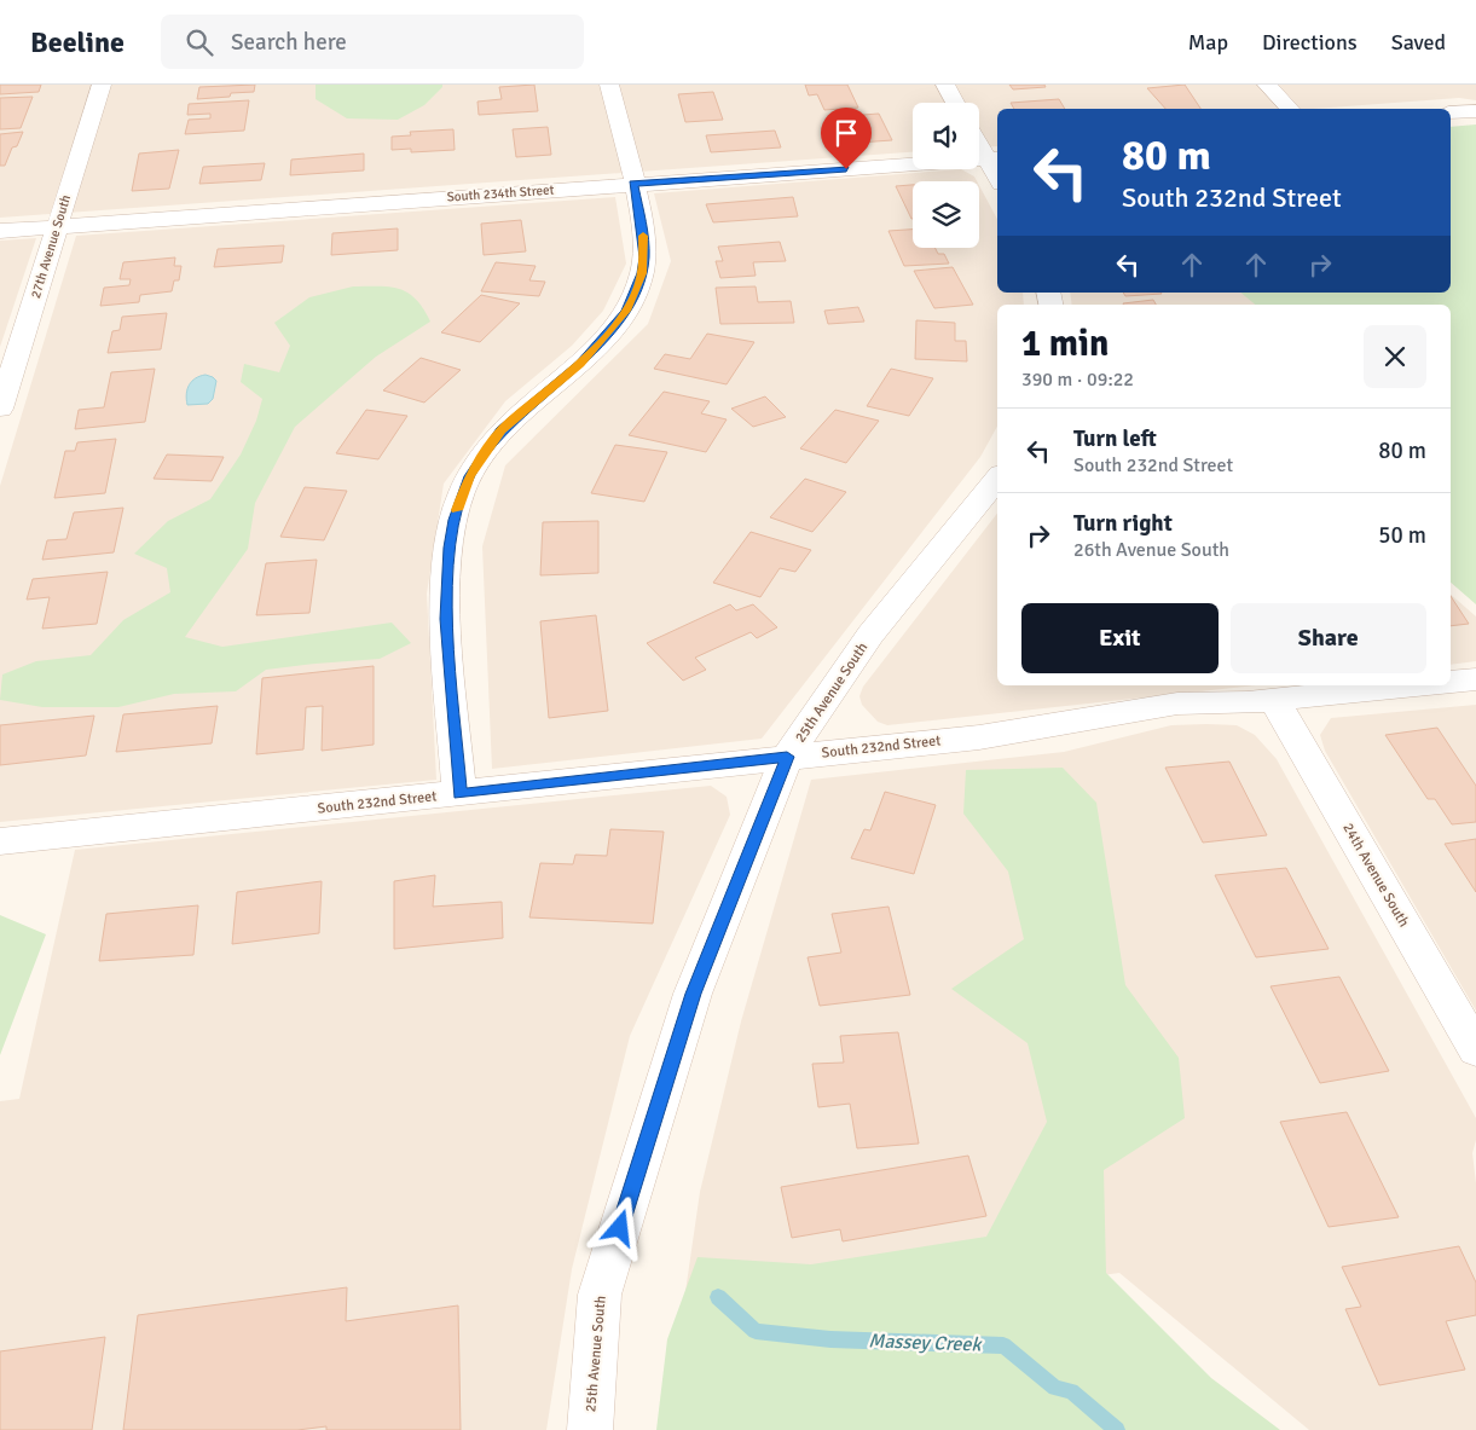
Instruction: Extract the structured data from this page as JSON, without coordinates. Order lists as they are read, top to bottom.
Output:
{
  "streets": {
    "street": [
      "South 234th Street",
      "27th Avenue South",
      "25th Avenue South",
      "South 232nd Street",
      "24th Avenue South"
    ]
  },
  "crossings": [
    ["South 234th Street", "27th Avenue South"],
    ["25th Avenue South", "South 232nd Street"],
    ["South 232nd Street", "24th Avenue South"]
  ],
  "water": ["Massey Creek"],
  "page": {
    "header": "Beeline",
    "search": "Search here",
    "nav": ["Map", "Directions", "Saved"],
    "turn": ["80 m", "South 232nd Street"],
    "heading": ["1 min", "390 m · 09:22"],
    "list": [
      {
        "name": "Turn left",
        "note": "South 232nd Street",
        "value": "80 m"
      },
      {
        "name": "Turn right",
        "note": "26th Avenue South",
        "value": "50 m"
      }
    ],
    "buttons": ["Exit", "Share"]
  }
}
